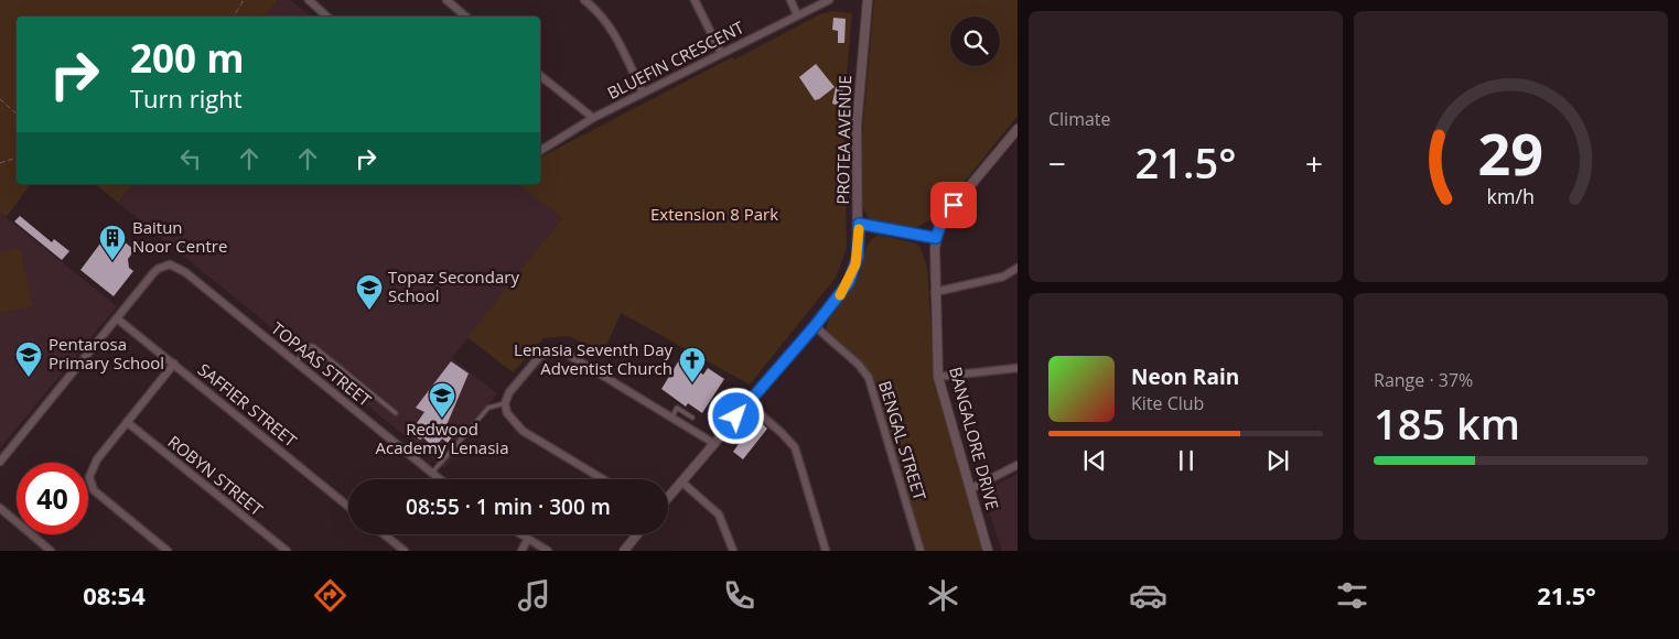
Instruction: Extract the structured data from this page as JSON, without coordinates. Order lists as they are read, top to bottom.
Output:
{
  "streets": {
    "street": [
      "BLUEFIN CRESCENT",
      "PROTEA AVENUE",
      "TOPAAS STREET",
      "SAFFIER STREET",
      "BANGALORE DRIVE",
      "BENGAL STREET",
      "ROBYN STREET"
    ]
  },
  "crossings": [
    ["PROTEA AVENUE", "BENGAL STREET"],
    ["TOPAAS STREET", "SAFFIER STREET"]
  ],
  "parks": ["Extension 8 Park"],
  "places": {
    "building": ["Baitun Noor Centre"],
    "school or university": ["Topaz Secondary School", "Pentarosa Primary School", "Redwood Academy Lenasia"],
    "church": ["Lenasia Seventh Day Adventist Church"]
  },
  "page": {
    "tile": [
      "Climate",
      ["Range · 37%", "185 km"]
    ],
    "turn": ["200 m", "Turn right"],
    "heat": ["−", "21.5°", "+"],
    "song": ["Neon Rain", "Kite Club"],
    "limit": "40",
    "trip": "08:55 · 1 min · 300 m",
    "tabs": ["08:54", "21.5°"],
    "gauge": ["29", "km/h"]
  }
}
